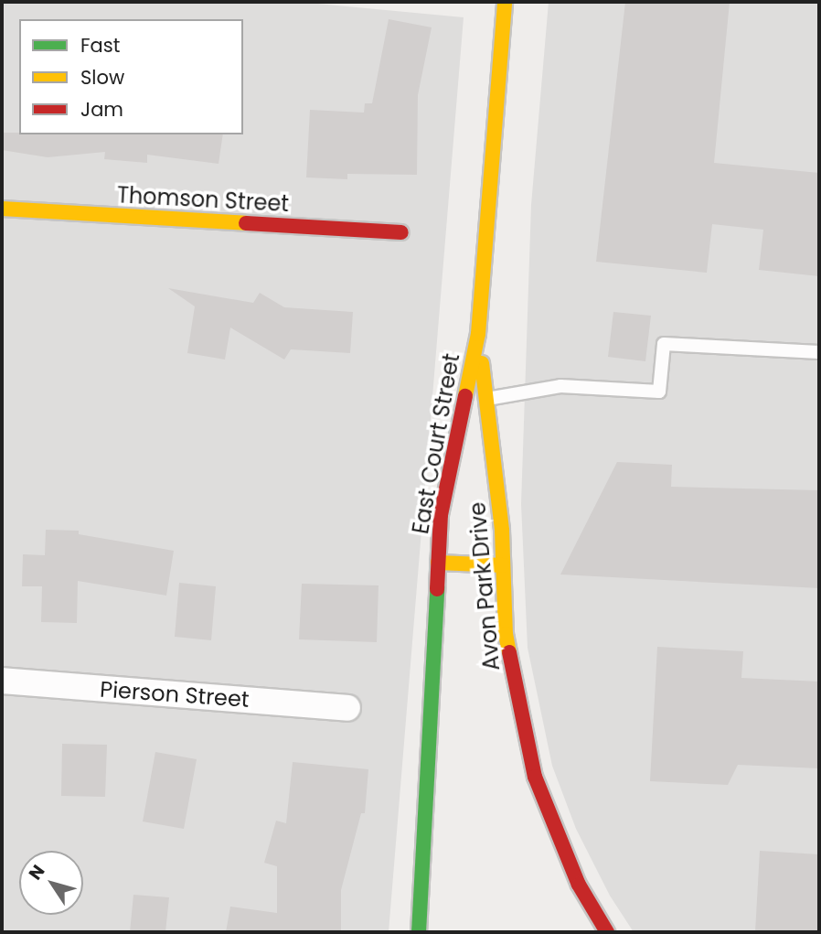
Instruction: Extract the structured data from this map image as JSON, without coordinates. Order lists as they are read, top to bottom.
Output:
{
  "streets": {
    "main road": ["Thomson Street", "East Court Street", "Avon Park Drive"],
    "street": ["Pierson Street"]
  },
  "crossings": [
    ["East Court Street", "Avon Park Drive"]
  ],
  "legend": ["Fast", "Slow", "Jam"],
  "north": "top left"
}
